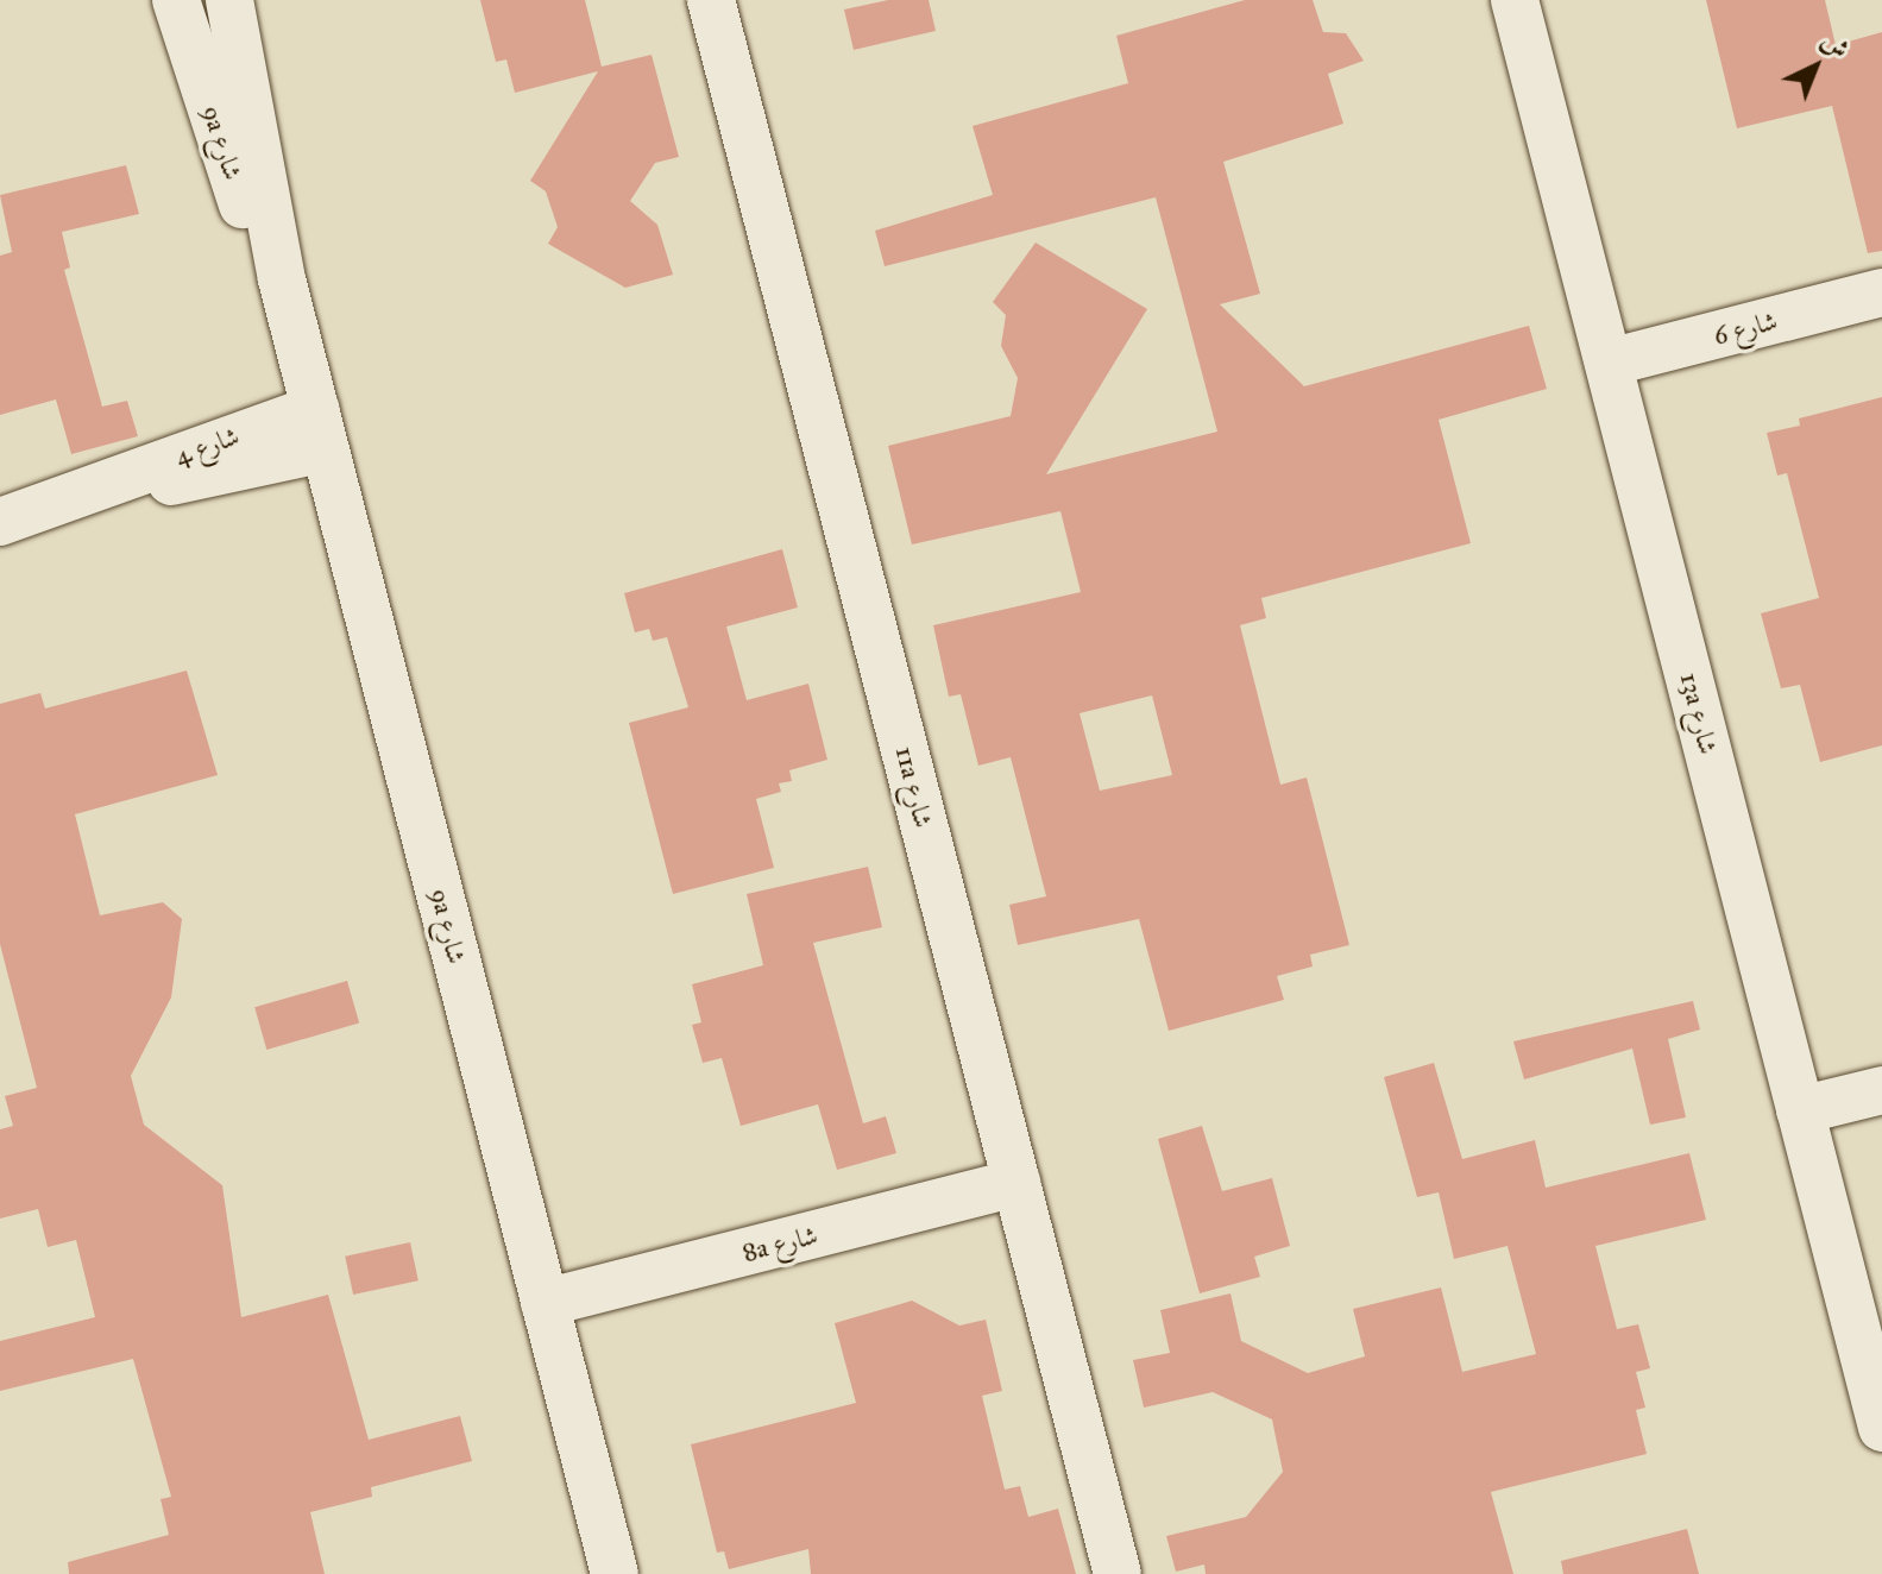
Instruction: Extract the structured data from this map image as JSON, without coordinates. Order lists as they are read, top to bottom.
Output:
{
  "streets": {
    "street": [
      "9a شارع",
      "شارع 6",
      "شارع 4",
      "13a شارع",
      "11a شارع",
      "8a شارع"
    ]
  },
  "crossings": [
    ["9a شارع", "شارع 4"],
    ["9a شارع", "8a شارع"],
    ["شارع 6", "13a شارع"],
    ["11a شارع", "8a شارع"]
  ],
  "north": "top right"
}
